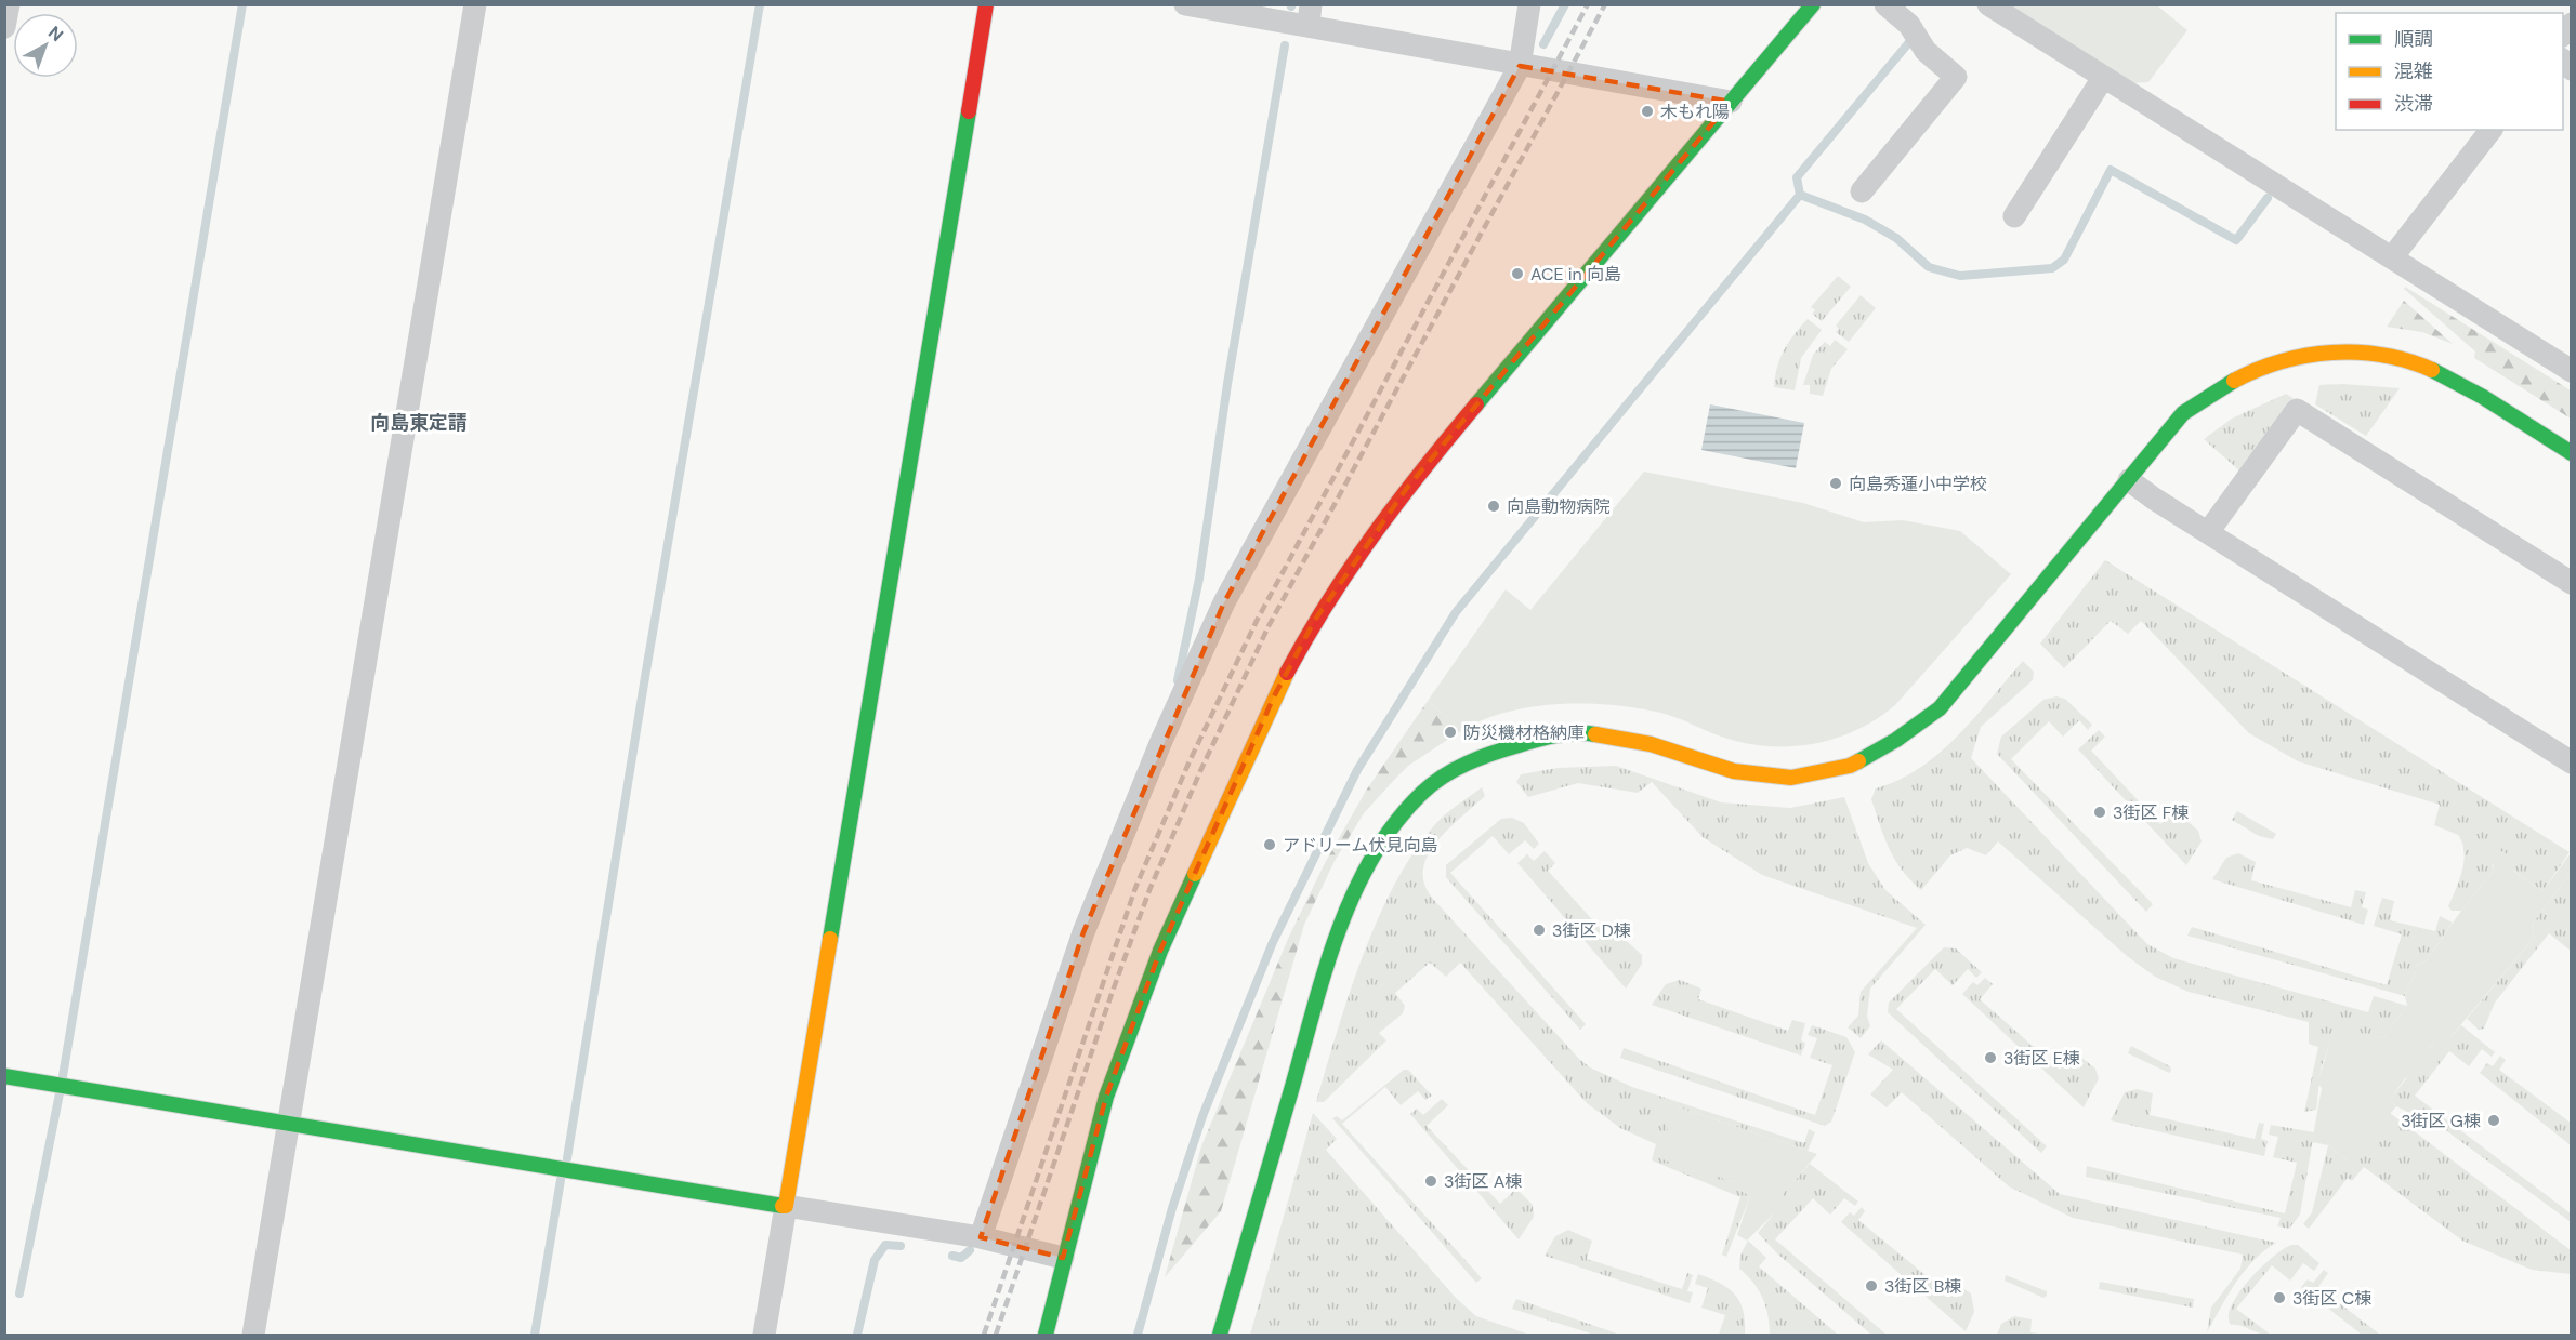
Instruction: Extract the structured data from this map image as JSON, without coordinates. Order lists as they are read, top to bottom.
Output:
{
  "districts": ["向島東定請"],
  "places": [
    "木もれ陽",
    "ACE in 向島",
    "向島秀蓮小中学校",
    "向島動物病院",
    "防災機材格納庫",
    "3街区 F棟",
    "アドリーム伏見向島",
    "3街区 D棟",
    "3街区 E棟",
    "3街区 G棟",
    "3街区 A棟",
    "3街区 B棟",
    "3街区 C棟"
  ],
  "legend": ["順調", "混雑", "渋滞"],
  "north": "top right"
}
